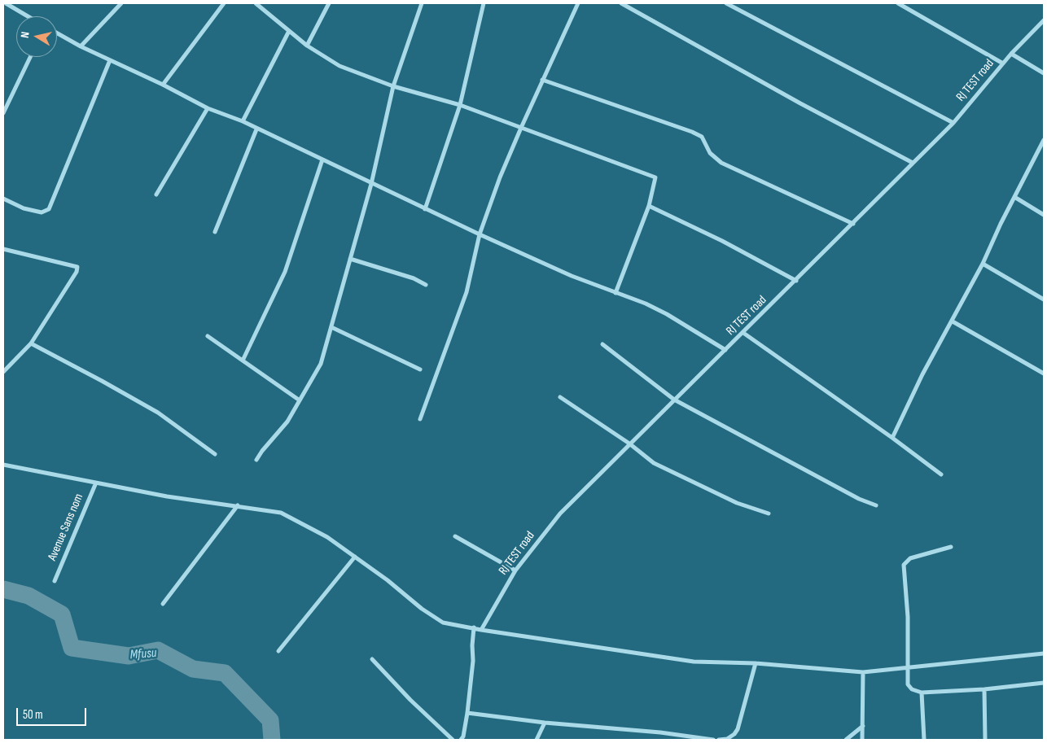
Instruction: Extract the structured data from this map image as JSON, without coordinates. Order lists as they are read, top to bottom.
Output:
{
  "streets": {
    "street": ["RJ TEST road", "Avenue Sans nom"]
  },
  "water": ["Mfusu"],
  "scale_bar": "50 m",
  "north": "left"
}
